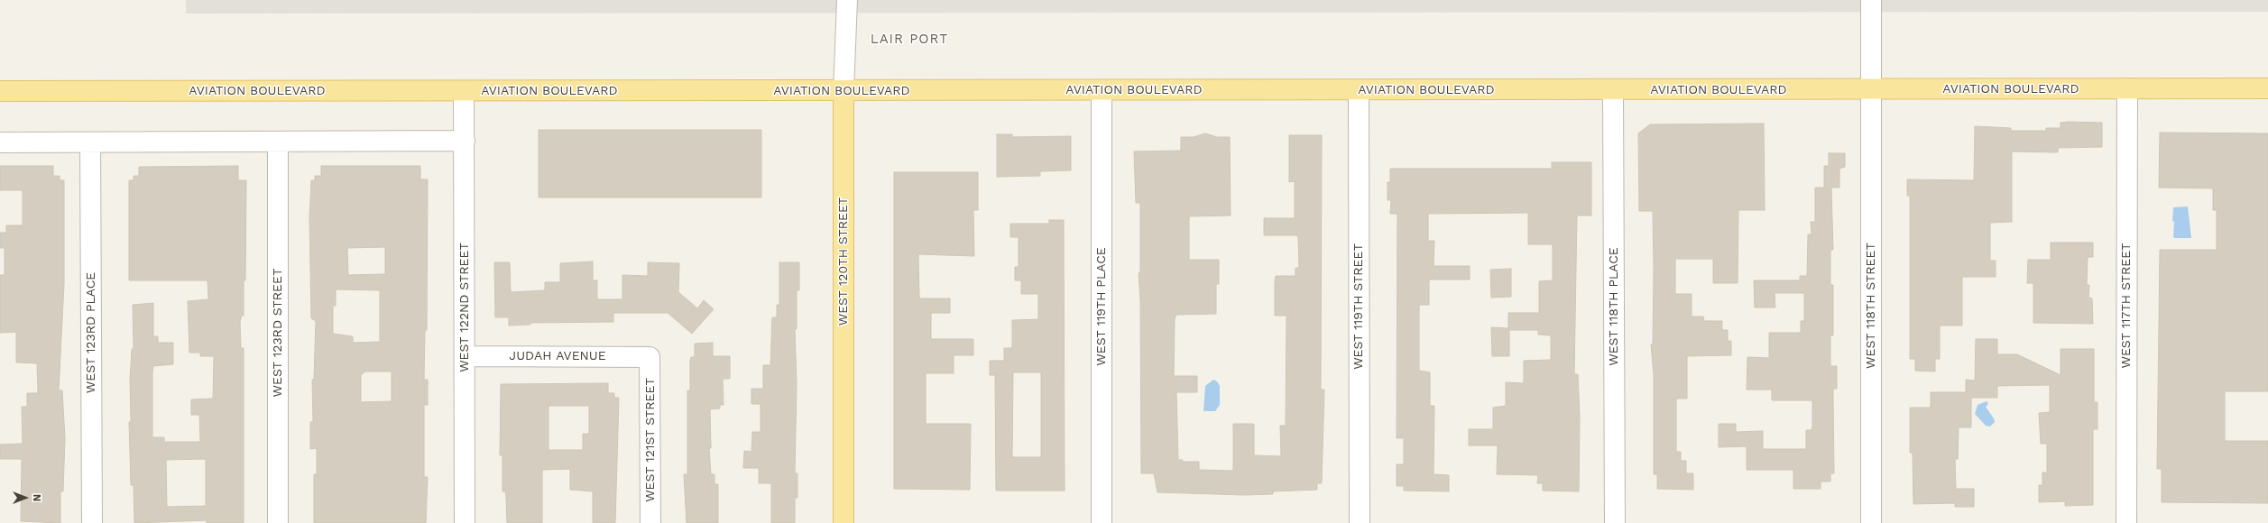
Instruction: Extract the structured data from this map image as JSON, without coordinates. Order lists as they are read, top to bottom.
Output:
{
  "streets": {
    "main road": ["AVIATION BOULEVARD", "WEST 120TH STREET"],
    "street": [
      "WEST 118TH STREET",
      "WEST 117TH STREET",
      "WEST 119TH PLACE",
      "WEST 119TH STREET",
      "WEST 118TH PLACE",
      "WEST 122ND STREET",
      "WEST 123RD PLACE",
      "WEST 123RD STREET",
      "JUDAH AVENUE",
      "WEST 121ST STREET"
    ]
  },
  "crossings": [
    ["AVIATION BOULEVARD", "WEST 120TH STREET"],
    ["AVIATION BOULEVARD", "WEST 118TH STREET"],
    ["AVIATION BOULEVARD", "WEST 117TH STREET"],
    ["AVIATION BOULEVARD", "WEST 119TH PLACE"],
    ["AVIATION BOULEVARD", "WEST 119TH STREET"],
    ["AVIATION BOULEVARD", "WEST 118TH PLACE"],
    ["AVIATION BOULEVARD", "WEST 122ND STREET"],
    ["WEST 122ND STREET", "JUDAH AVENUE"],
    ["JUDAH AVENUE", "WEST 121ST STREET"]
  ],
  "districts": ["LAIR PORT"],
  "north": "right"
}
